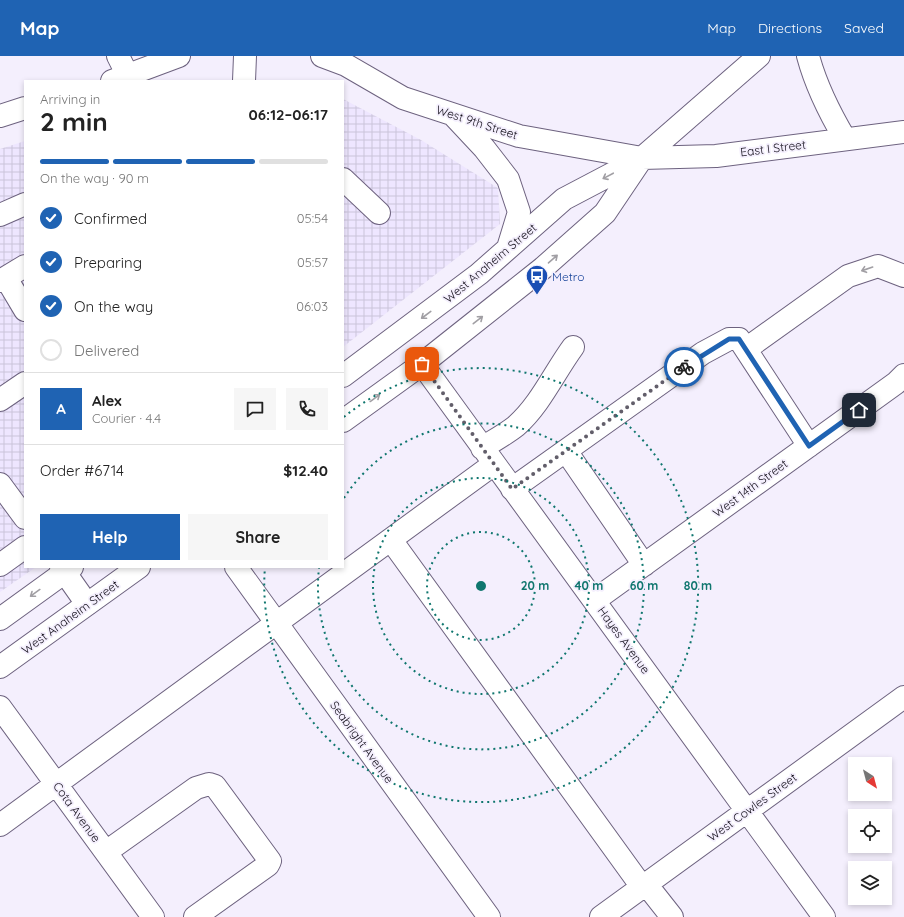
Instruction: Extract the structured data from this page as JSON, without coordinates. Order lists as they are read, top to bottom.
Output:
{
  "streets": {
    "street": [
      "West 9th Street",
      "East I Street",
      "West Anaheim Street",
      "West 14th Street",
      "Hayes Avenue",
      "Seabright Avenue",
      "West Cowles Street",
      "Cota Avenue"
    ]
  },
  "crossings": [
    ["West 9th Street", "East I Street"],
    ["West 9th Street", "West Anaheim Street"],
    ["East I Street", "West Anaheim Street"],
    ["West Anaheim Street", "Hayes Avenue"],
    ["West 14th Street", "Hayes Avenue"],
    ["Hayes Avenue", "West Cowles Street"]
  ],
  "places": {
    "bus stop": ["Metro"]
  },
  "north": "bottom right",
  "page": {
    "header": "Map",
    "nav": ["Map", "Directions", "Saved"],
    "heading": ["2 min", "Arriving in", "06:12–06:17"],
    "panel": [
      "Alex",
      "Courier · 4.4",
      "Order #6714",
      "$12.40"
    ],
    "bar": "On the way · 90 m",
    "list": [
      ["Confirmed", "05:54"],
      ["Preparing", "05:57"],
      ["On the way", "06:03"],
      "Delivered"
    ],
    "round": "A",
    "buttons": ["Help", "Share"]
  },
  "rings": [
    "20 m",
    "40 m",
    "60 m",
    "80 m"
  ]
}
